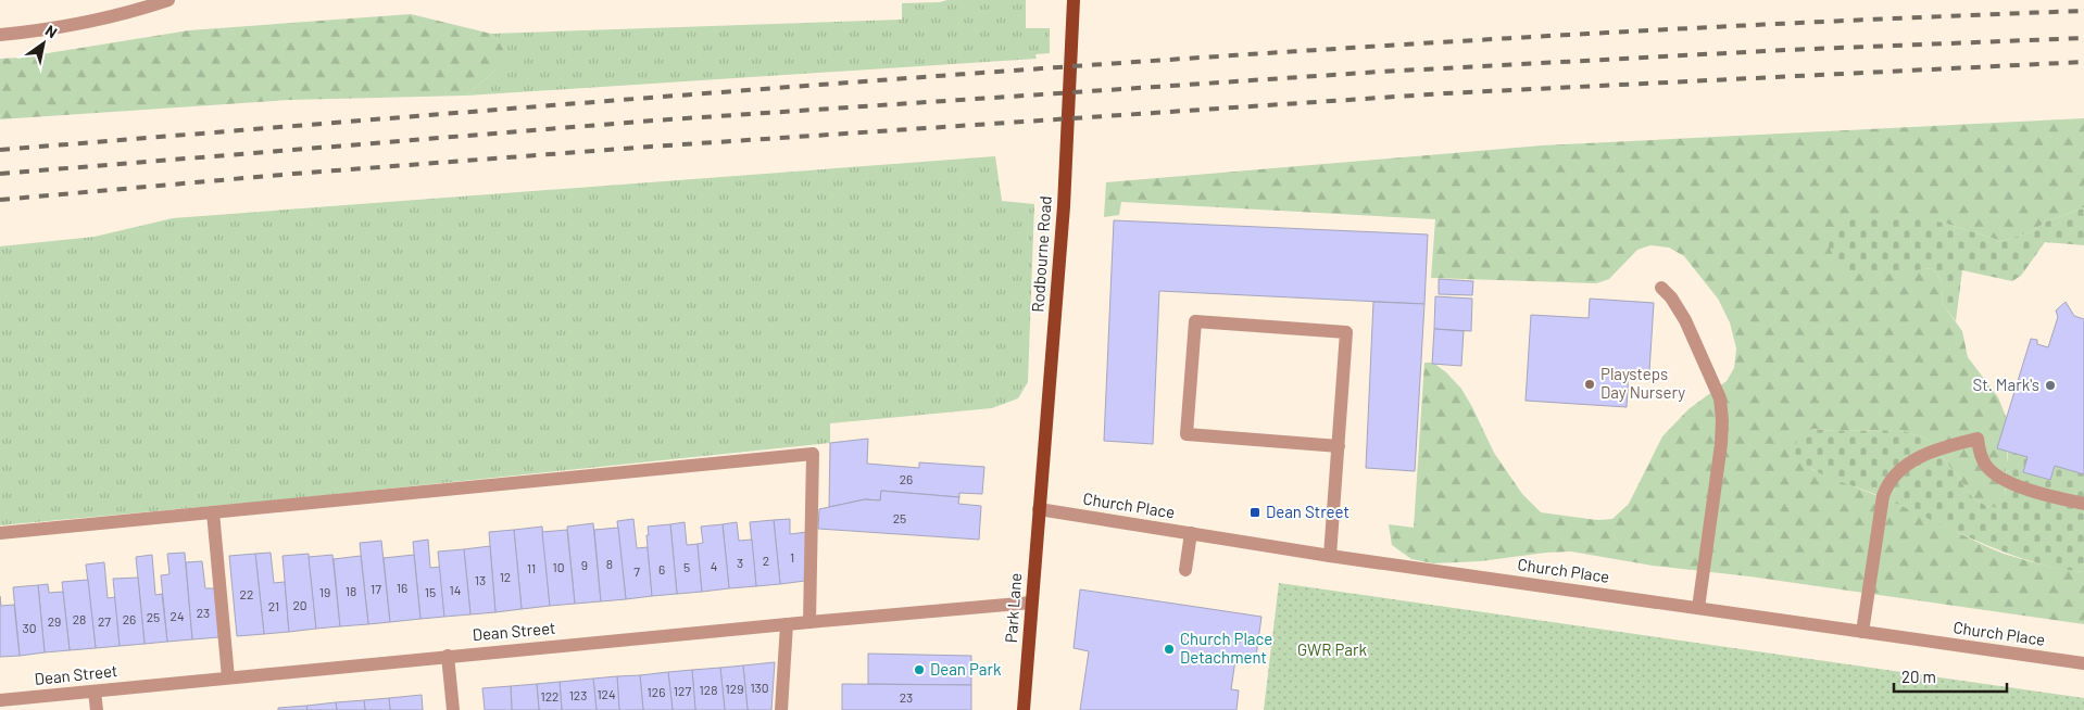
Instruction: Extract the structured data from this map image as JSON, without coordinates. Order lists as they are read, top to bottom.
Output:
{
  "streets": {
    "main road": ["Rodbourne Road", "Park Lane"],
    "street": ["Church Place", "Dean Street"]
  },
  "crossings": [
    ["Rodbourne Road", "Church Place"],
    ["Rodbourne Road", "Park Lane"],
    ["Church Place", "Park Lane"],
    ["Park Lane", "Dean Street"]
  ],
  "parks": ["GWR Park"],
  "places": {
    "other": [
      "Playsteps Day Nursery",
      "St. Mark's",
      "Church Place Detachment",
      "Dean Park"
    ],
    "transit": ["Dean Street"]
  },
  "house_numbers": [
    "26",
    "25",
    "1",
    "2",
    "3",
    "8",
    "9",
    "4",
    "10",
    "5",
    "11",
    "6",
    "7",
    "12",
    "13",
    "16",
    "17",
    "14",
    "18",
    "19",
    "15",
    "22",
    "20",
    "21",
    "23",
    "24",
    "25",
    "28",
    "26",
    "29",
    "27",
    "30",
    "130",
    "129",
    "128",
    "127",
    "126",
    "124",
    "123",
    "122",
    "23"
  ],
  "scale_bar": "20 m",
  "north": "top right"
}
